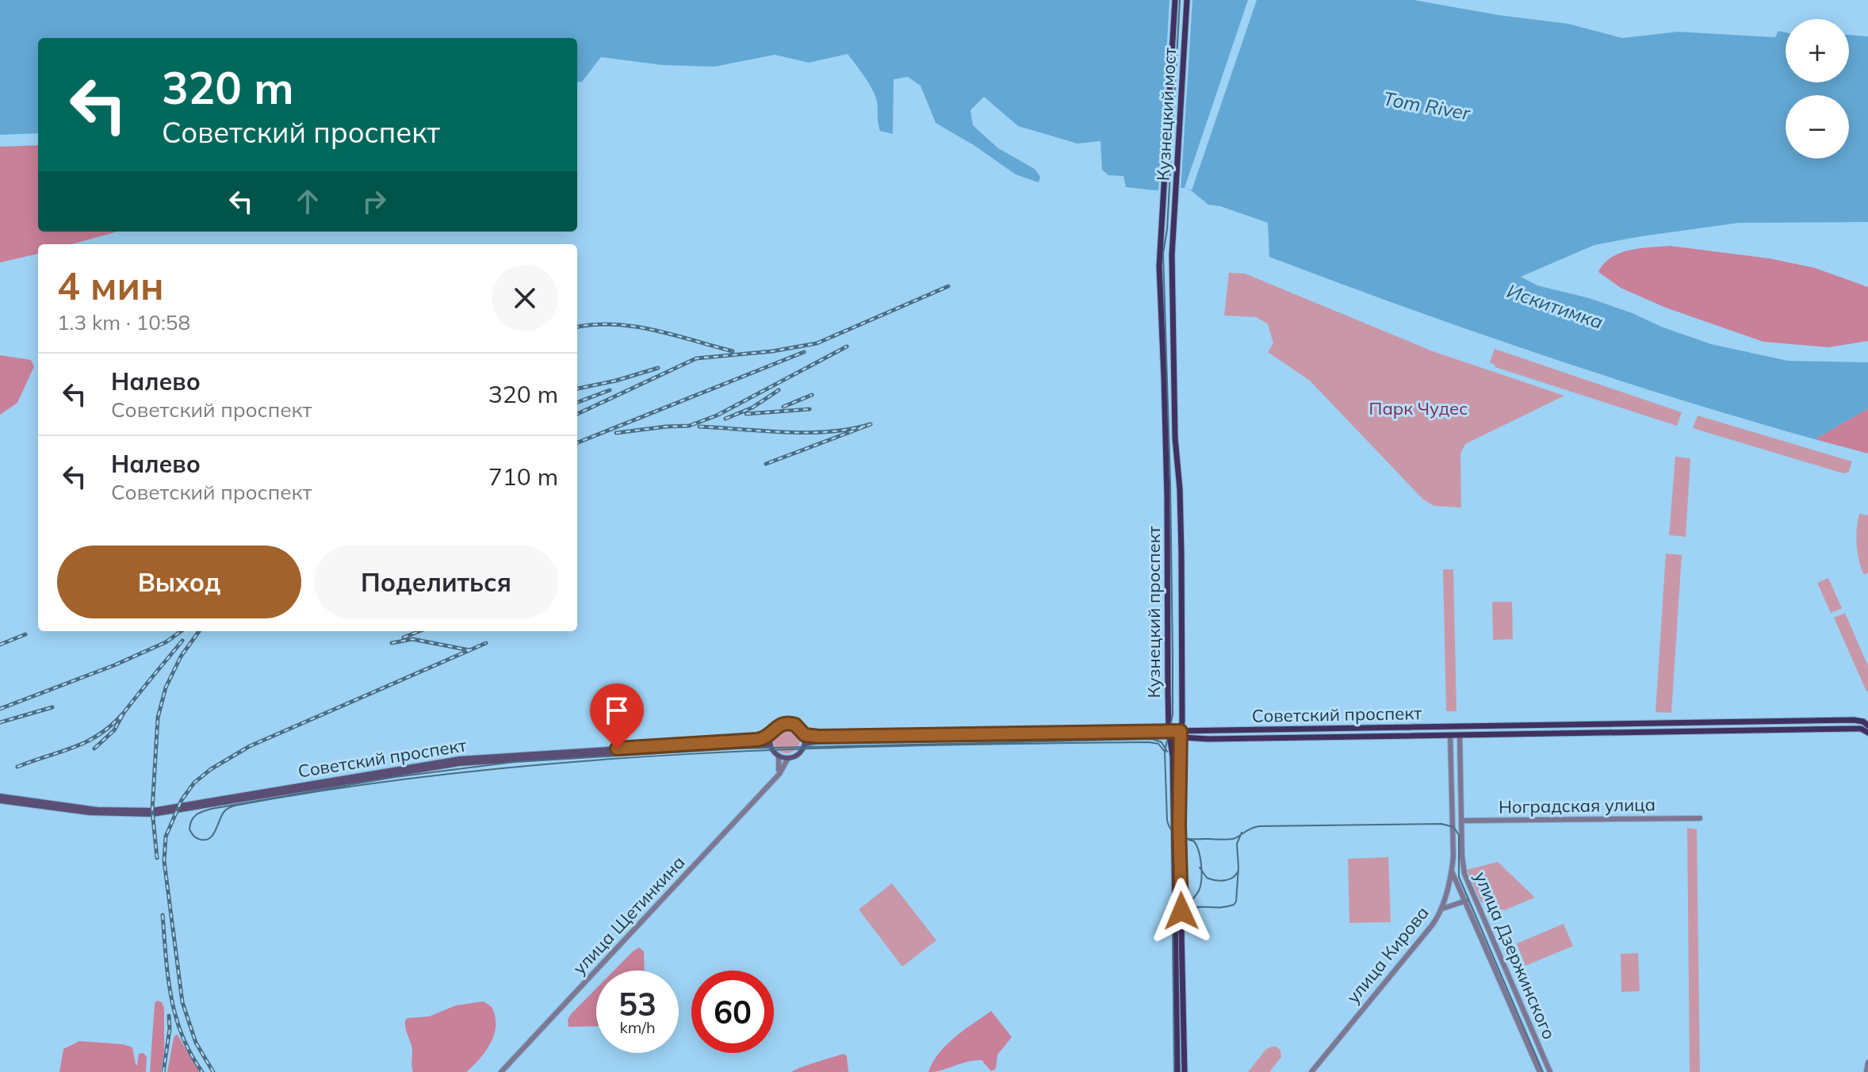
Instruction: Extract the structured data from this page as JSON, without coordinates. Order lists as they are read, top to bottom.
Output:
{
  "streets": {
    "main road": [
      "Кузнецкий мост",
      "Кузнецкий проспект",
      "Советский проспект",
      "улица Кирова"
    ],
    "street": ["Ноградская улица", "улица Щетинкина", "улица Дзержинского"]
  },
  "crossings": [
    ["Кузнецкий мост", "Кузнецкий проспект"],
    ["Кузнецкий проспект", "Советский проспект"],
    ["Советский проспект", "улица Щетинкина"],
    ["Советский проспект", "улица Кирова"],
    ["Советский проспект", "улица Дзержинского"],
    ["Ноградская улица", "улица Кирова"],
    ["Ноградская улица", "улица Дзержинского"],
    ["улица Кирова", "улица Дзержинского"]
  ],
  "water": ["Tom River", "Искитимка"],
  "parks": ["Парк Чудес"],
  "page": {
    "map_buttons": ["+", "−"],
    "turn": ["320 m", "Советский проспект"],
    "heading": ["4 мин", "1.3 km · 10:58"],
    "list": [
      {
        "name": "Налево",
        "note": "Советский проспект",
        "value": "320 m"
      },
      {
        "name": "Налево",
        "note": "Советский проспект",
        "value": "710 m"
      }
    ],
    "buttons": ["Выход", "Поделиться"],
    "speed": "53 km/h",
    "limit": "60"
  }
}
